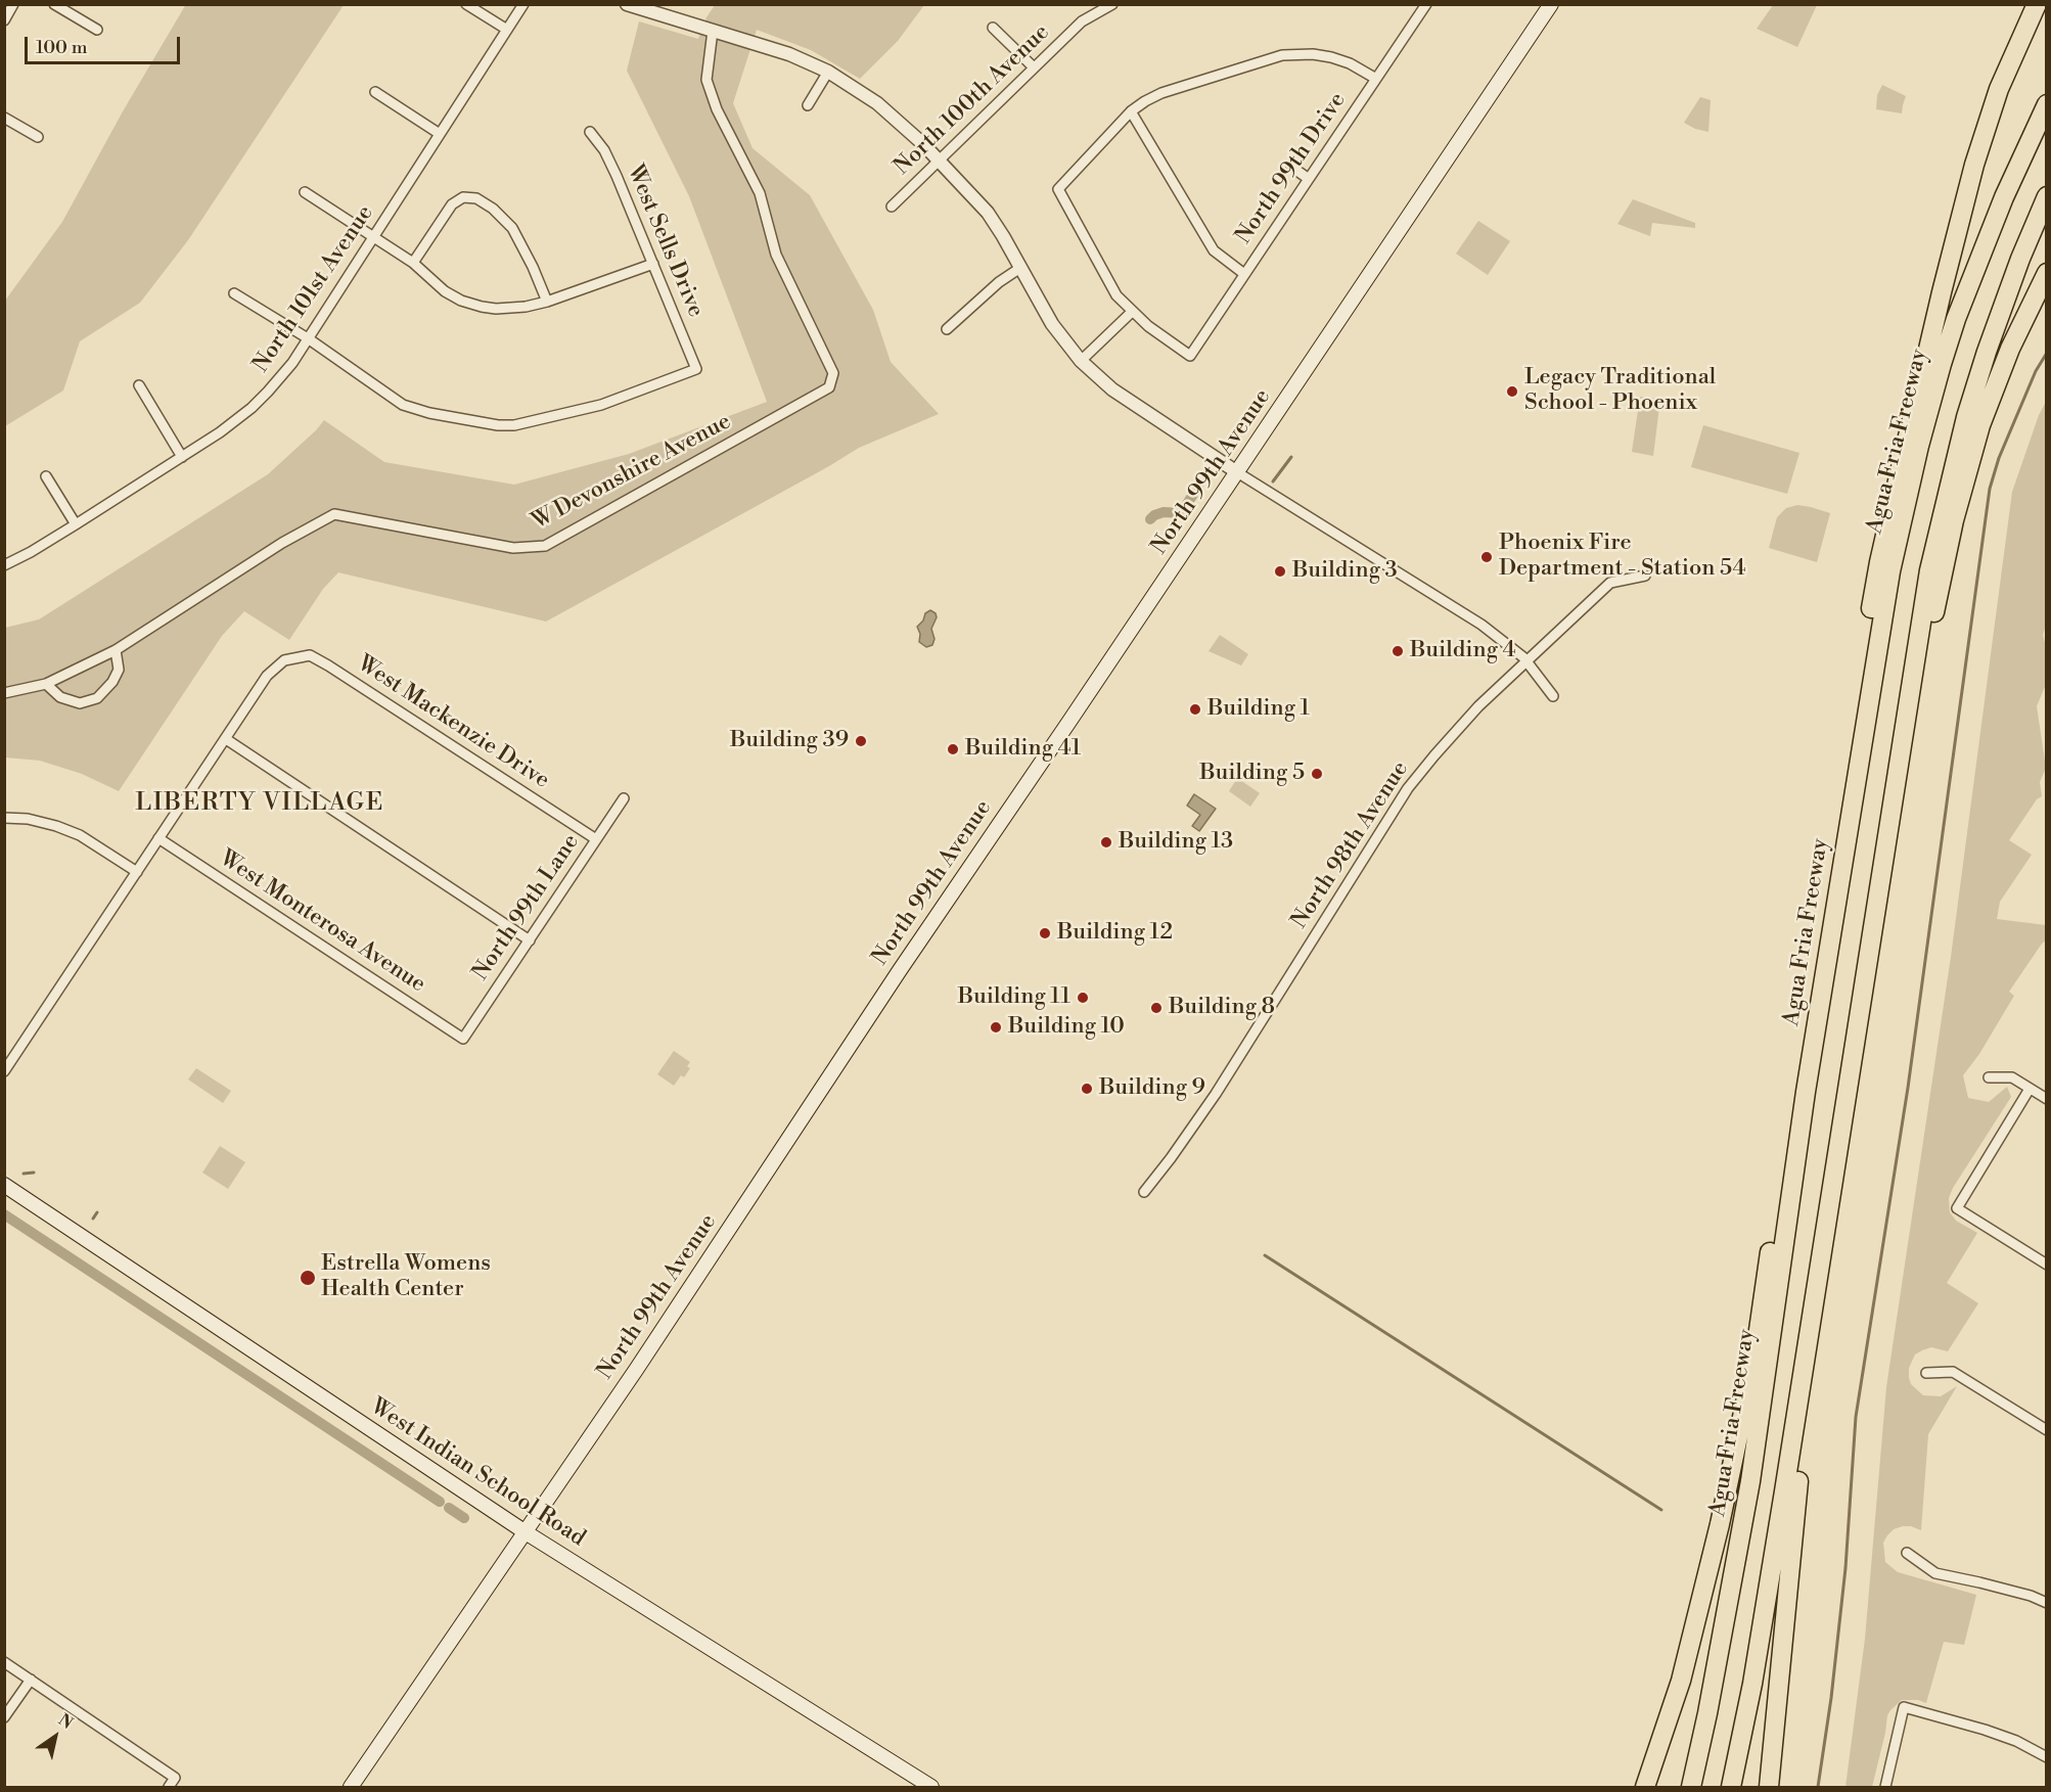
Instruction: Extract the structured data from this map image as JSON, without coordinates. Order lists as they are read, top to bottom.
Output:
{
  "streets": {
    "highway": ["Agua Fria Freeway"],
    "main road": ["North 99th Avenue", "West Indian School Road"],
    "street": [
      "North 100th Avenue",
      "North 99th Drive",
      "West Sells Drive",
      "North 101st Avenue",
      "W Devonshire Avenue",
      "West Mackenzie Drive",
      "North 98th Avenue",
      "North 99th Lane",
      "West Monterosa Avenue"
    ]
  },
  "crossings": [
    ["West Sells Drive", "North 101st Avenue"],
    ["North 99th Avenue", "West Indian School Road"],
    ["West Mackenzie Drive", "North 99th Lane"],
    ["North 99th Lane", "West Monterosa Avenue"]
  ],
  "districts": ["LIBERTY VILLAGE"],
  "places": [
    "Legacy Traditional School - Phoenix",
    "Phoenix Fire Department - Station 54",
    "Building 3",
    "Building 4",
    "Building 1",
    "Building 39",
    "Building 41",
    "Building 5",
    "Building 13",
    "Building 12",
    "Building 11",
    "Building 8",
    "Building 10",
    "Building 9",
    "Estrella Womens Health Center"
  ],
  "scale_bar": "100 m",
  "north": "top right"
}
